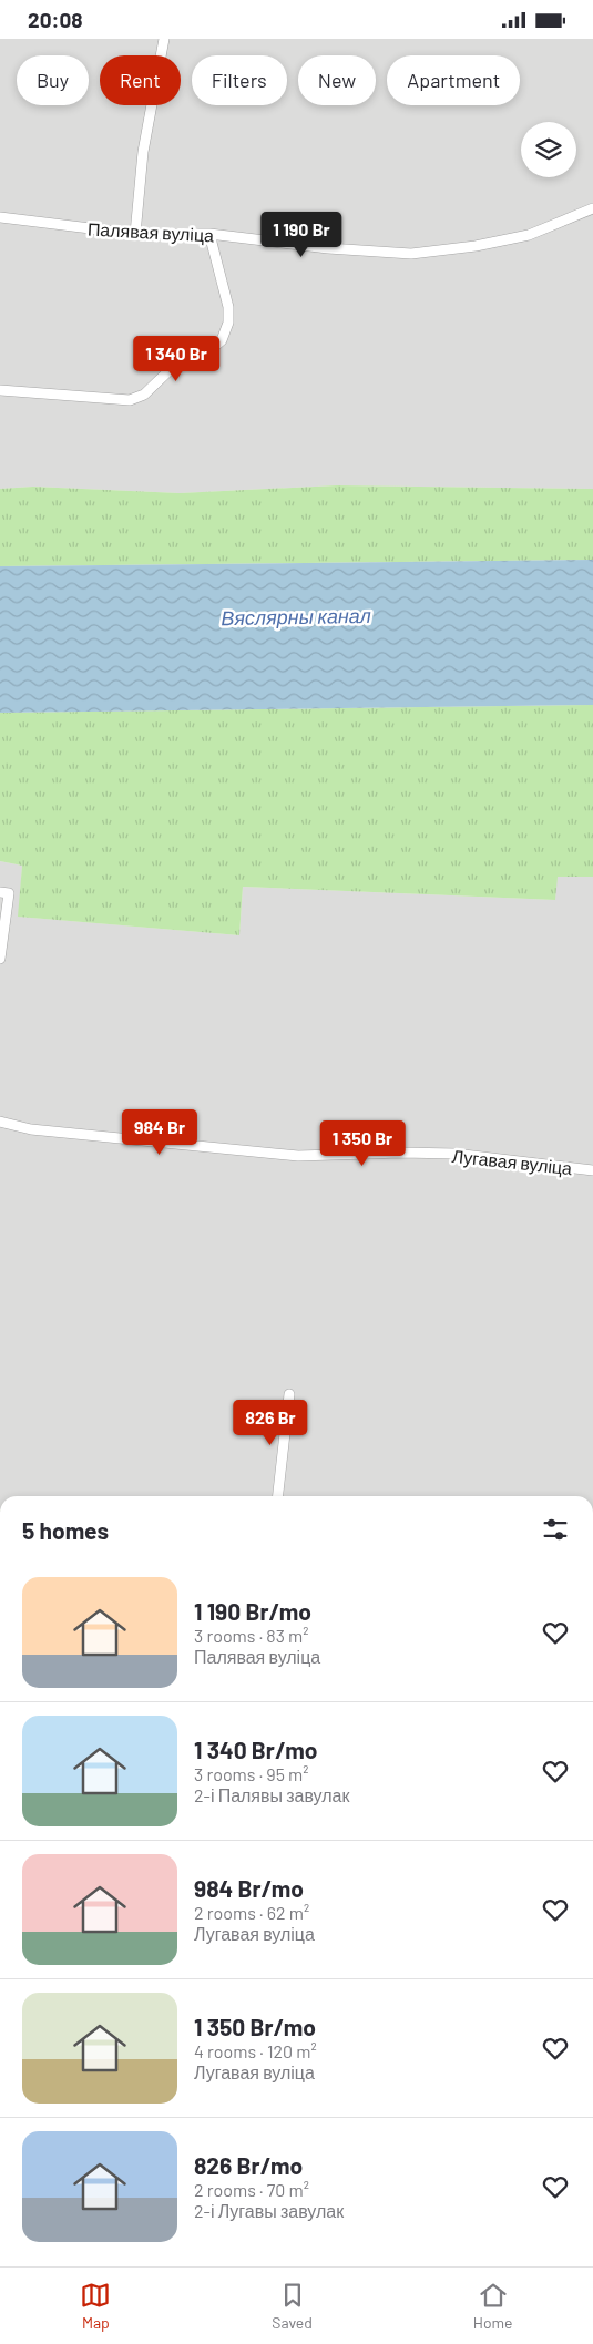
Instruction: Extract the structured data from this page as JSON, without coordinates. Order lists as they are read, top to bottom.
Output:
{
  "streets": {
    "street": ["Палявая вуліца", "Лугавая вуліца"]
  },
  "water": ["Вяслярны канал"],
  "page": {
    "status": "20:08",
    "chip": [
      "Buy",
      "Rent",
      "Filters",
      "New",
      "Apartment"
    ],
    "price": [
      "1 190 Br",
      "1 340 Br",
      "984 Br",
      "1 350 Br",
      "826 Br"
    ],
    "heading": "5 homes",
    "list": [
      {
        "name": "1 190 Br/mo",
        "note": "3 rooms · 83 m² · Палявая вуліца"
      },
      {
        "name": "1 340 Br/mo",
        "note": "3 rooms · 95 m² · 2-і Палявы завулак"
      },
      {
        "name": "984 Br/mo",
        "note": "2 rooms · 62 m² · Лугавая вуліца"
      },
      {
        "name": "1 350 Br/mo",
        "note": "4 rooms · 120 m² · Лугавая вуліца"
      },
      {
        "name": "826 Br/mo",
        "note": "2 rooms · 70 m² · 2-і Лугавы завулак"
      }
    ],
    "tabs": ["Map", "Saved", "Home"]
  }
}
